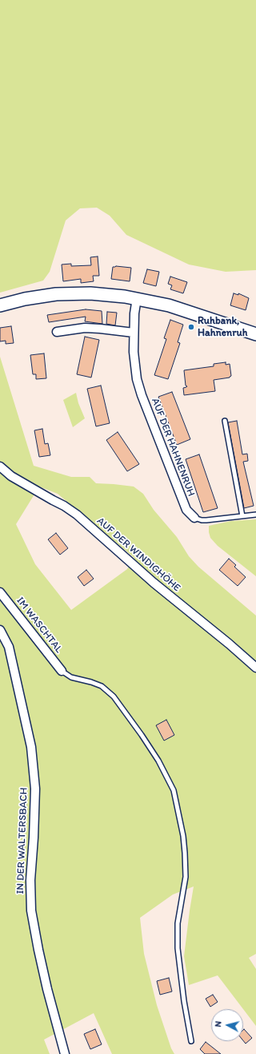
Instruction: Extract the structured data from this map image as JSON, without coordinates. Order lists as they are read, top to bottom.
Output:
{
  "streets": {
    "street": [
      "AUF DER HAHNENRUH",
      "AUF DER WINDIGHÖHE",
      "IM WASCHTAL",
      "IN DER WALTERSBACH"
    ]
  },
  "places": ["Ruhbank, Hahnenruh"],
  "north": "left"
}
